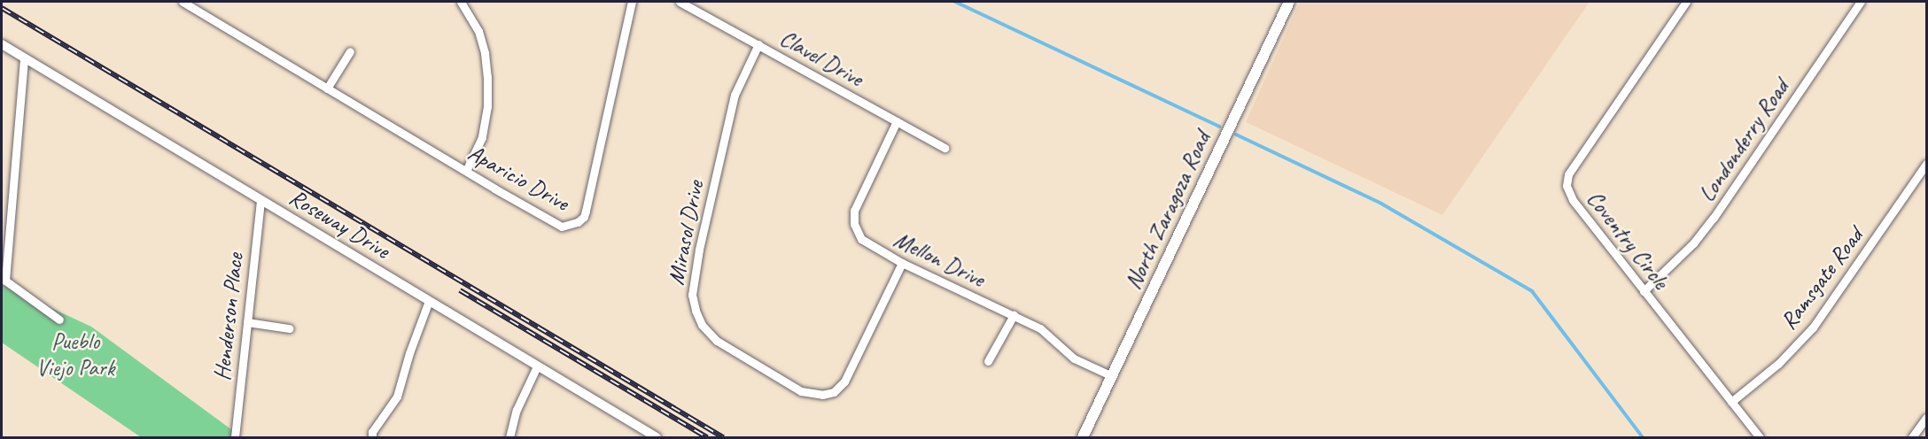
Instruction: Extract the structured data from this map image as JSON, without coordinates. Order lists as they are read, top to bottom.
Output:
{
  "streets": {
    "main road": ["North Zaragoza Road"],
    "street": [
      "Clavel Drive",
      "Londonderry Road",
      "Aparicio Drive",
      "Roseway Drive",
      "Mirasol Drive",
      "Coventry Circle",
      "Mellon Drive",
      "Ramsgate Road",
      "Henderson Place"
    ]
  },
  "crossings": [
    ["Clavel Drive", "Mirasol Drive"],
    ["Clavel Drive", "Mellon Drive"],
    ["Londonderry Road", "Coventry Circle"],
    ["North Zaragoza Road", "Mellon Drive"],
    ["Roseway Drive", "Henderson Place"],
    ["Mirasol Drive", "Mellon Drive"],
    ["Coventry Circle", "Ramsgate Road"]
  ],
  "parks": ["Pueblo Viejo Park"]
}
